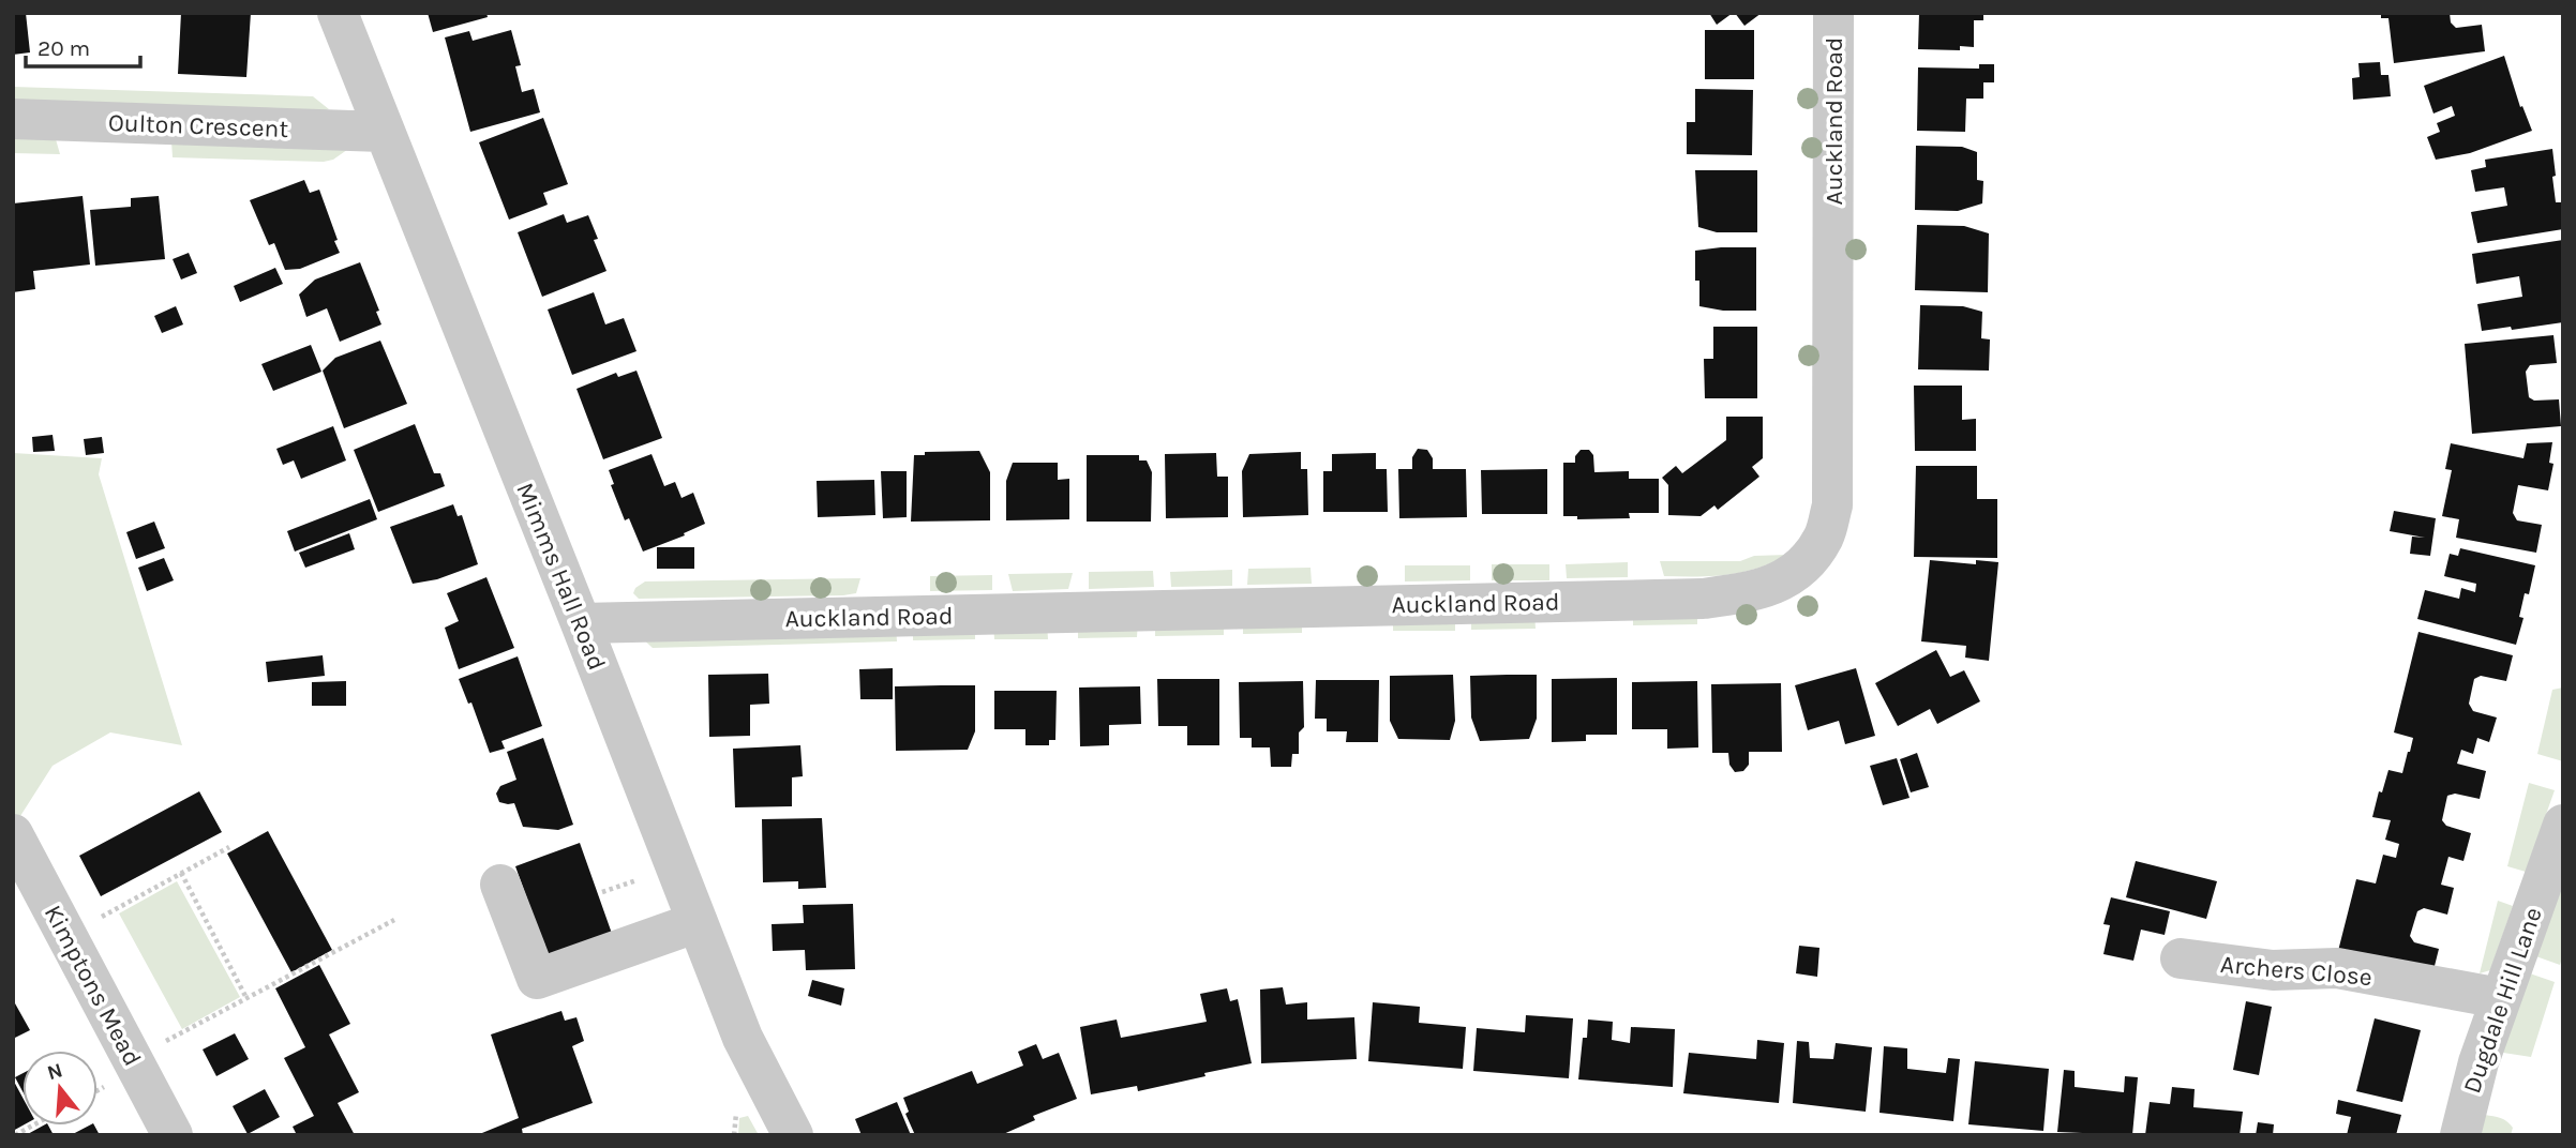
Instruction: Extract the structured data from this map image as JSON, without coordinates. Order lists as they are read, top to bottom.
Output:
{
  "streets": {
    "street": [
      "Auckland Road",
      "Oulton Crescent",
      "Mimms Hall Road",
      "Archers Close",
      "Kimptons Mead",
      "Dugdale Hill Lane"
    ]
  },
  "crossings": [
    ["Auckland Road", "Mimms Hall Road"],
    ["Oulton Crescent", "Mimms Hall Road"],
    ["Archers Close", "Dugdale Hill Lane"]
  ],
  "scale_bar": "20 m",
  "north": "top"
}
